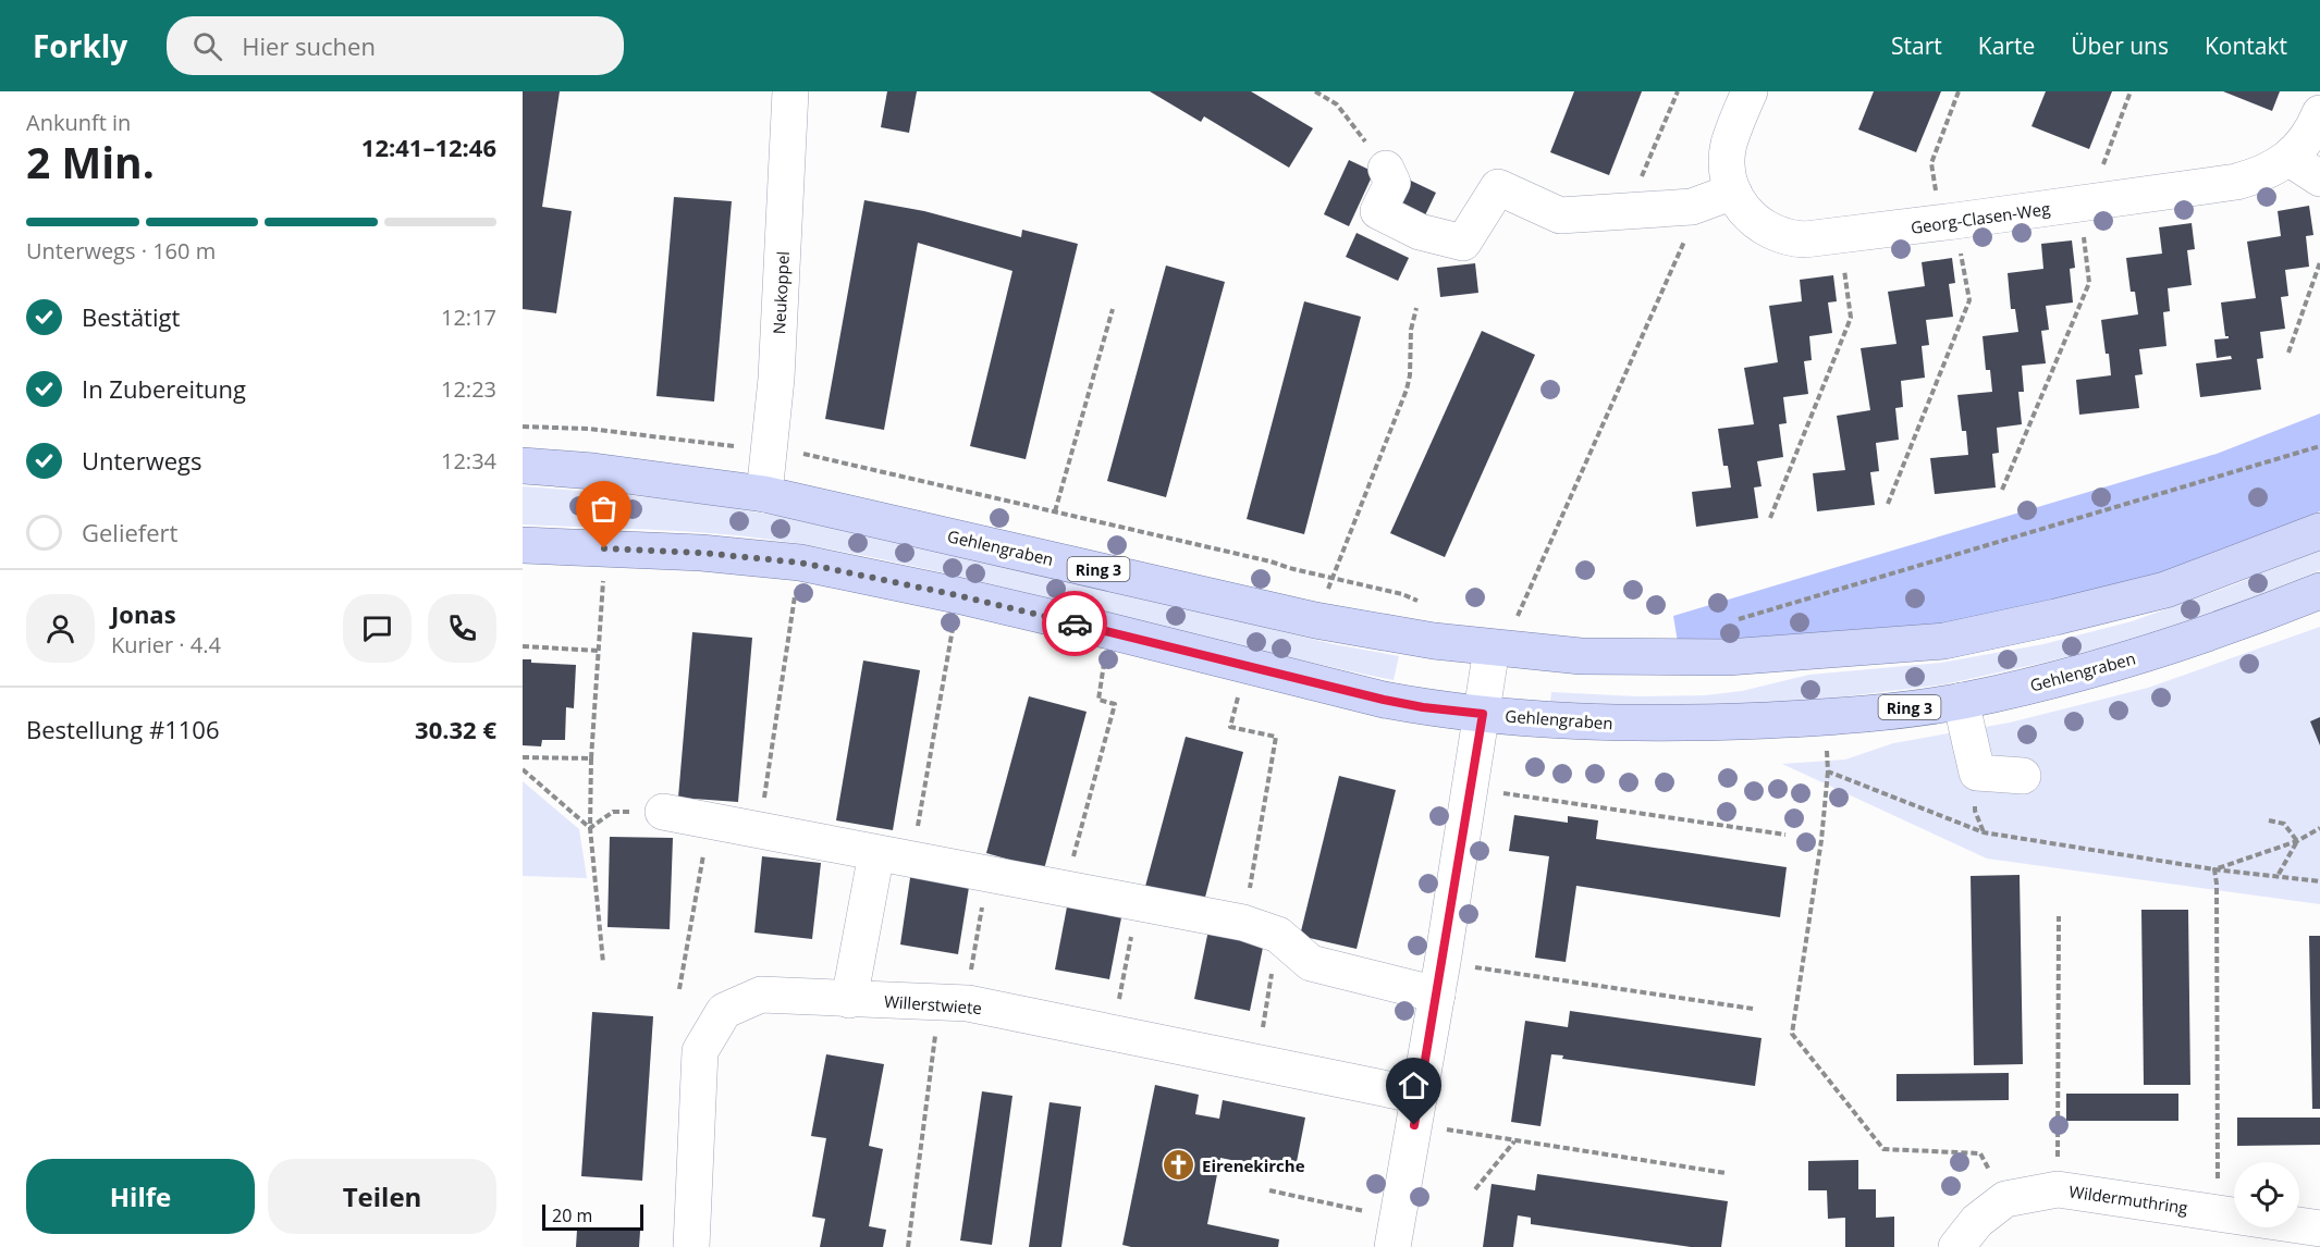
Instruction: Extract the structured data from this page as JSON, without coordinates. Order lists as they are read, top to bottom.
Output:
{
  "streets": {
    "main road": ["Gehlengraben", "Ring 3"],
    "street": [
      "Georg-Clasen-Weg",
      "Neukoppel",
      "Willerstwiete",
      "Wildermuthring"
    ]
  },
  "crossings": [
    ["Neukoppel", "Gehlengraben"]
  ],
  "places": {
    "church": ["Eirenekirche"]
  },
  "scale_bar": "20 m",
  "page": {
    "header": "Forkly",
    "search": "Hier suchen",
    "nav": [
      "Start",
      "Karte",
      "Über uns",
      "Kontakt"
    ],
    "heading": ["2 Min.", "Ankunft in", "12:41–12:46"],
    "panel": [
      "Jonas",
      "Kurier · 4.4",
      "Bestellung #1106",
      "30.32 €"
    ],
    "bar": "Unterwegs · 160 m",
    "list": [
      ["Bestätigt", "12:17"],
      ["In Zubereitung", "12:23"],
      ["Unterwegs", "12:34"],
      "Geliefert"
    ],
    "buttons": ["Hilfe", "Teilen"],
    "scale": "20 m"
  }
}
